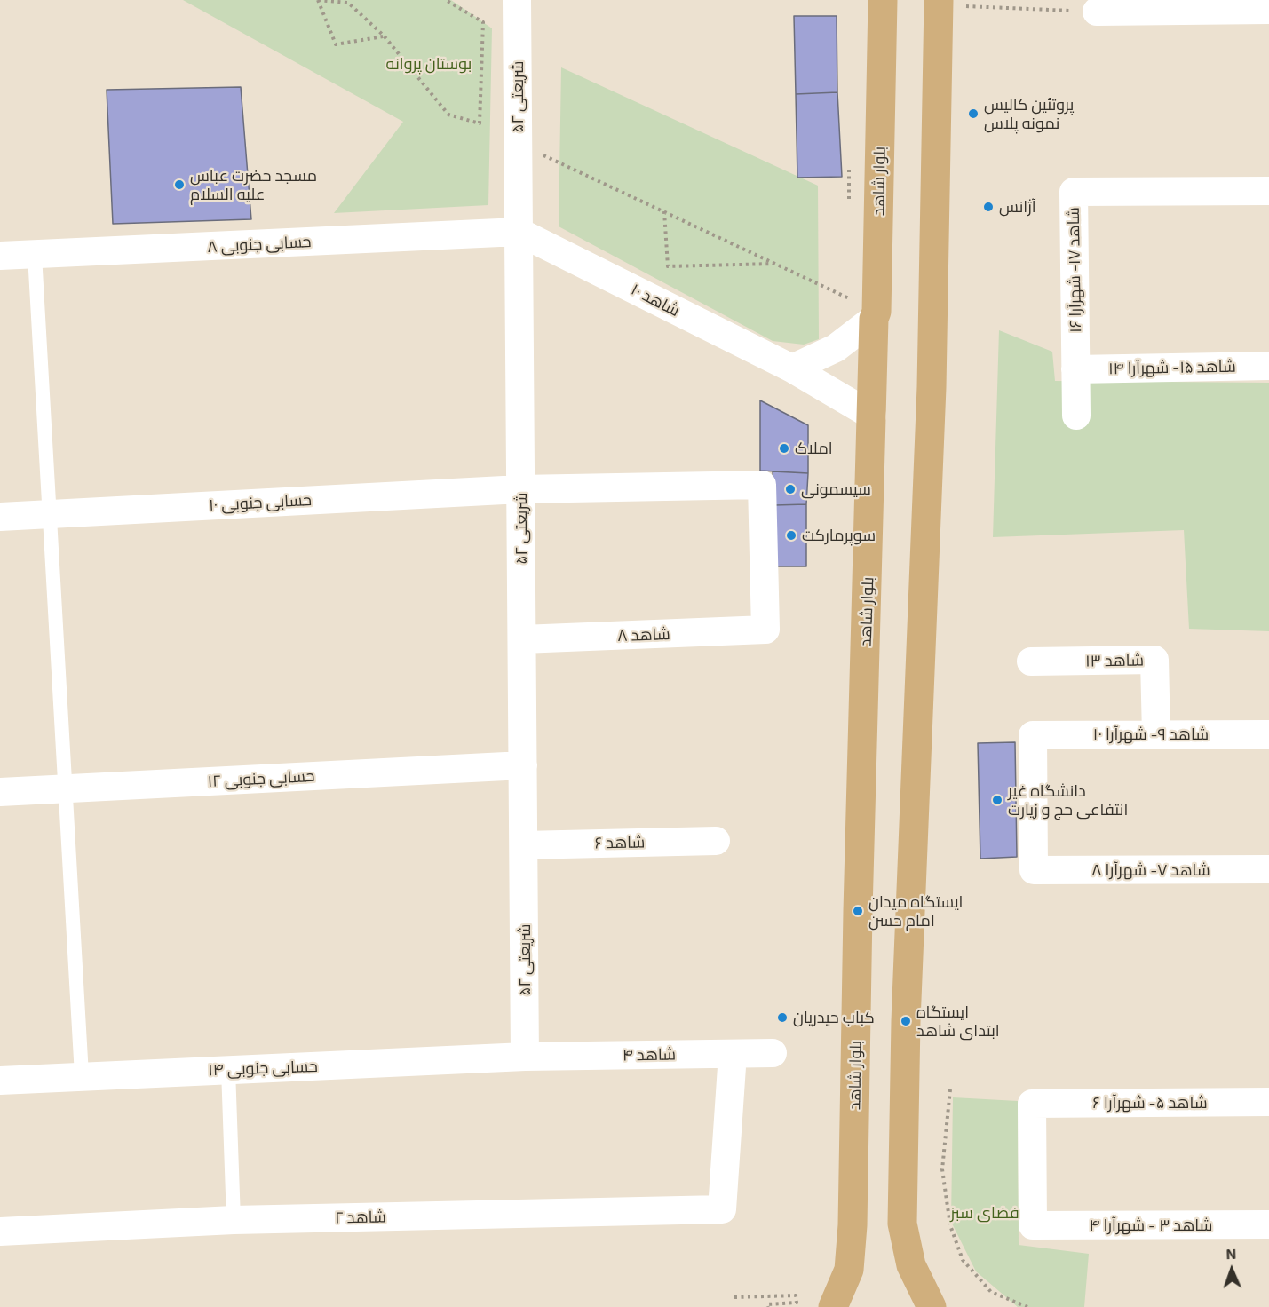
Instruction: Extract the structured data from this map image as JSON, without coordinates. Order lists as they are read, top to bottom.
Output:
{
  "streets": {
    "main road": ["بلوار شاهد"],
    "street": [
      "شریعتی ۵۲",
      "حسابی جنوبی ۸",
      "شاهد ۱۷- شهرآرا ۱۶",
      "شاهد ۱۰",
      "شاهد ۱۵- شهرآرا ۱۴",
      "حسابی جنوبی ۱۰",
      "شاهد ۸",
      "شاهد ۱۳",
      "شاهد ۹- شهرآرا ۱۰",
      "حسابی جنوبی ۱۲",
      "شاهد ۶",
      "شاهد ۷- شهرآرا ۸",
      "شاهد ۴",
      "حسابی جنوبی ۱۴",
      "شاهد ۵- شهرآرا ۶",
      "شاهد ۲",
      "شاهد ۳ - شهرآرا ۴"
    ]
  },
  "crossings": [
    ["شریعتی ۵۲", "حسابی جنوبی ۸"],
    ["شریعتی ۵۲", "شاهد ۱۰"],
    ["شریعتی ۵۲", "حسابی جنوبی ۱۰"],
    ["شریعتی ۵۲", "شاهد ۸"],
    ["شریعتی ۵۲", "حسابی جنوبی ۱۲"],
    ["شریعتی ۵۲", "شاهد ۶"],
    ["شریعتی ۵۲", "شاهد ۴"],
    ["شریعتی ۵۲", "حسابی جنوبی ۱۴"],
    ["بلوار شاهد", "شاهد ۱۰"],
    ["حسابی جنوبی ۸", "شاهد ۱۰"],
    ["شاهد ۱۷- شهرآرا ۱۶", "شاهد ۱۵- شهرآرا ۱۴"],
    ["حسابی جنوبی ۱۰", "شاهد ۸"],
    ["شاهد ۱۳", "شاهد ۹- شهرآرا ۱۰"],
    ["شاهد ۹- شهرآرا ۱۰", "شاهد ۷- شهرآرا ۸"],
    ["شاهد ۴", "حسابی جنوبی ۱۴"],
    ["شاهد ۴", "شاهد ۲"],
    ["شاهد ۵- شهرآرا ۶", "شاهد ۳ - شهرآرا ۴"]
  ],
  "parks": ["بوستان پروانه", "فضای سبز"],
  "places": [
    "پروتئین کالیس نمونه پلاس",
    "مسجد حضرت عباس علیه السلام",
    "آژانس",
    "املاک",
    "سیسمونی",
    "سوپرمارکت",
    "دانشگاه غیر انتفاعی حج و زیارت",
    "ایستگاه میدان امام حسن",
    "کباب حیدریان",
    "ایستگاه ابتدای شاهد"
  ],
  "north": "top"
}
